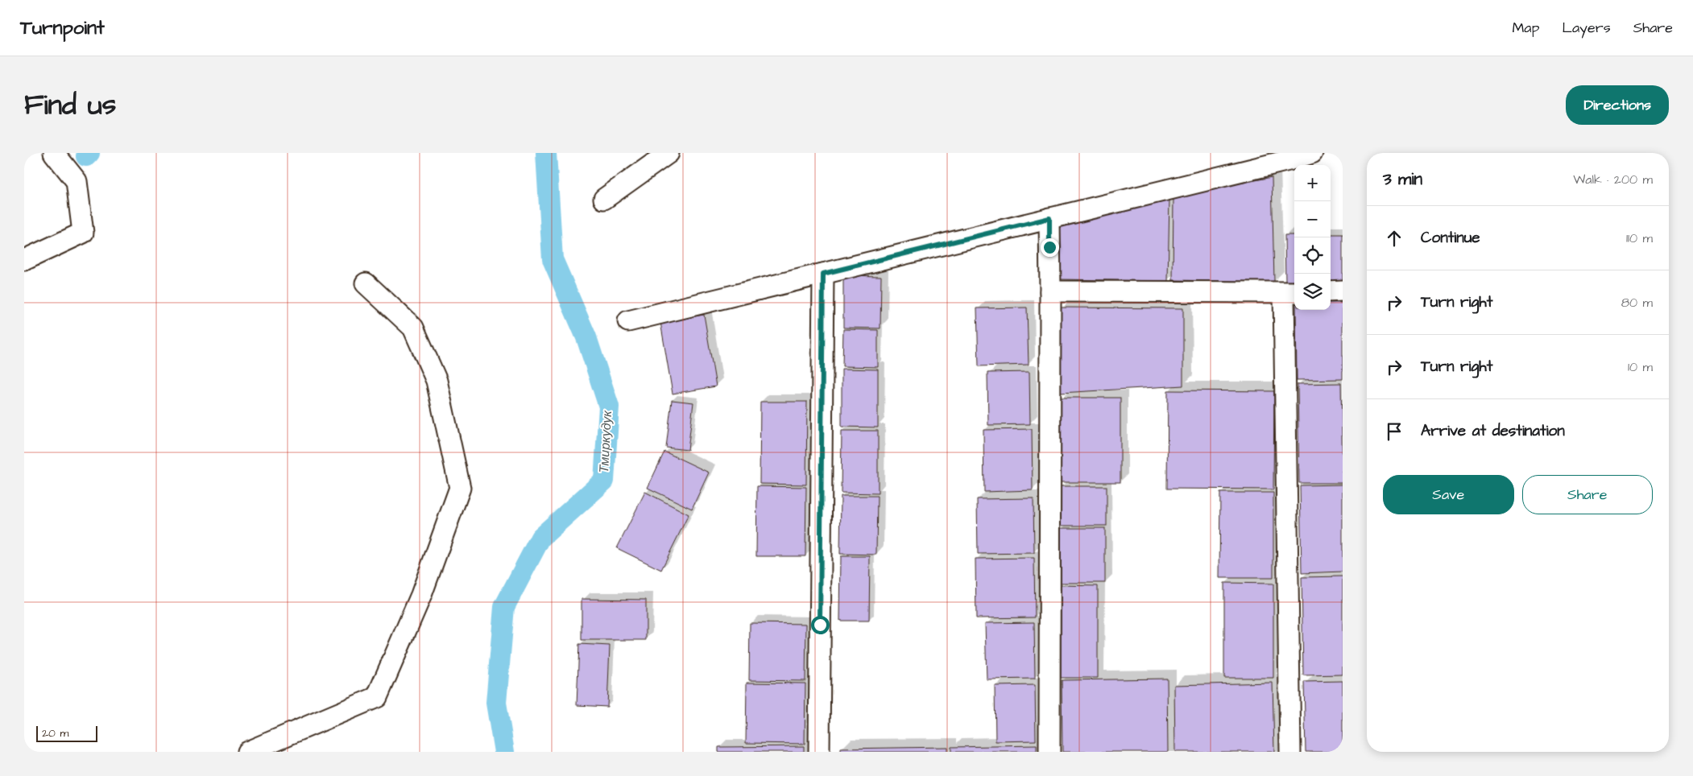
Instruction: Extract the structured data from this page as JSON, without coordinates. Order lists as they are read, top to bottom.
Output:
{
  "water": ["Тмиркудук"],
  "scale_bar": "20 m",
  "page": {
    "header": "Turnpoint",
    "nav": ["Map", "Layers", "Share"],
    "title": "Find us",
    "buttons": [
      "Directions",
      ["Save", "Share"]
    ],
    "heading": ["3 min", "Walk · 200 m"],
    "map_buttons": ["+", "−"],
    "list": [
      ["Continue", "110 m"],
      ["Turn right", "80 m"],
      ["Turn right", "10 m"],
      "Arrive at destination"
    ],
    "scale": "20 m"
  }
}
